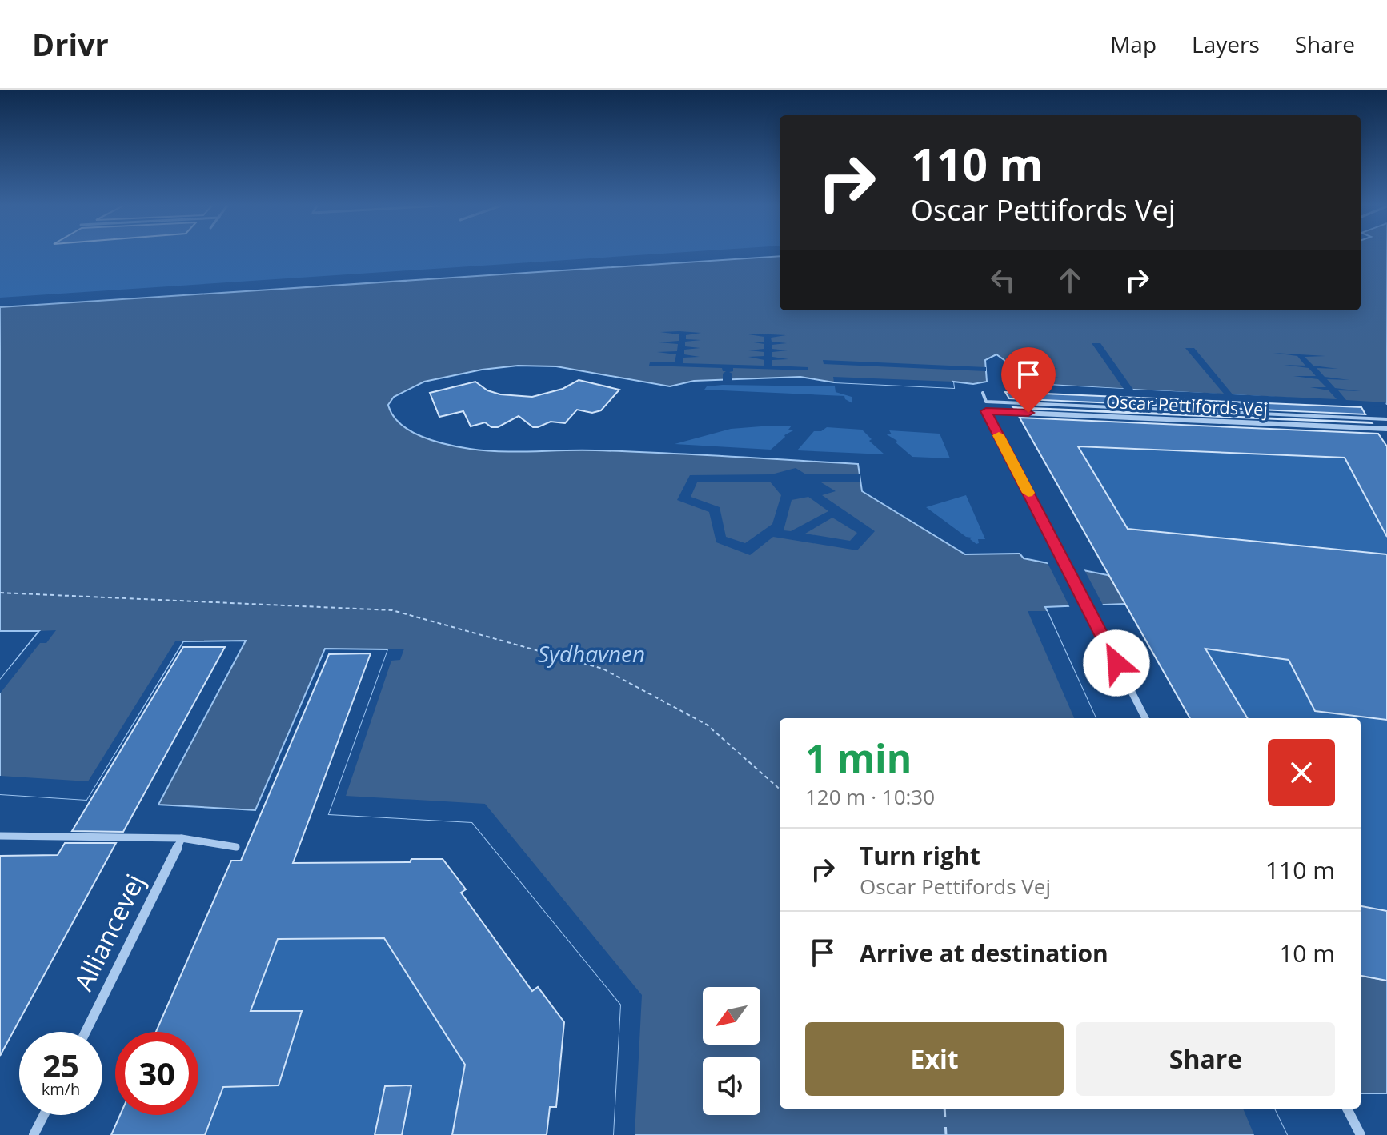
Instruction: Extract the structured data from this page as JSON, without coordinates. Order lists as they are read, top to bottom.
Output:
{
  "streets": {
    "street": ["Oscar Pettifords Vej", "Alliancevej"]
  },
  "water": ["Sydhavnen"],
  "north": "bottom left",
  "page": {
    "header": "Drivr",
    "nav": ["Map", "Layers", "Share"],
    "turn": ["110 m", "Oscar Pettifords Vej"],
    "heading": ["1 min", "120 m · 10:30"],
    "list": [
      {
        "name": "Turn right",
        "note": "Oscar Pettifords Vej",
        "value": "110 m"
      },
      {
        "name": "Arrive at destination",
        "value": "10 m"
      }
    ],
    "buttons": ["Exit", "Share"],
    "speed": "25 km/h",
    "limit": "30"
  }
}
